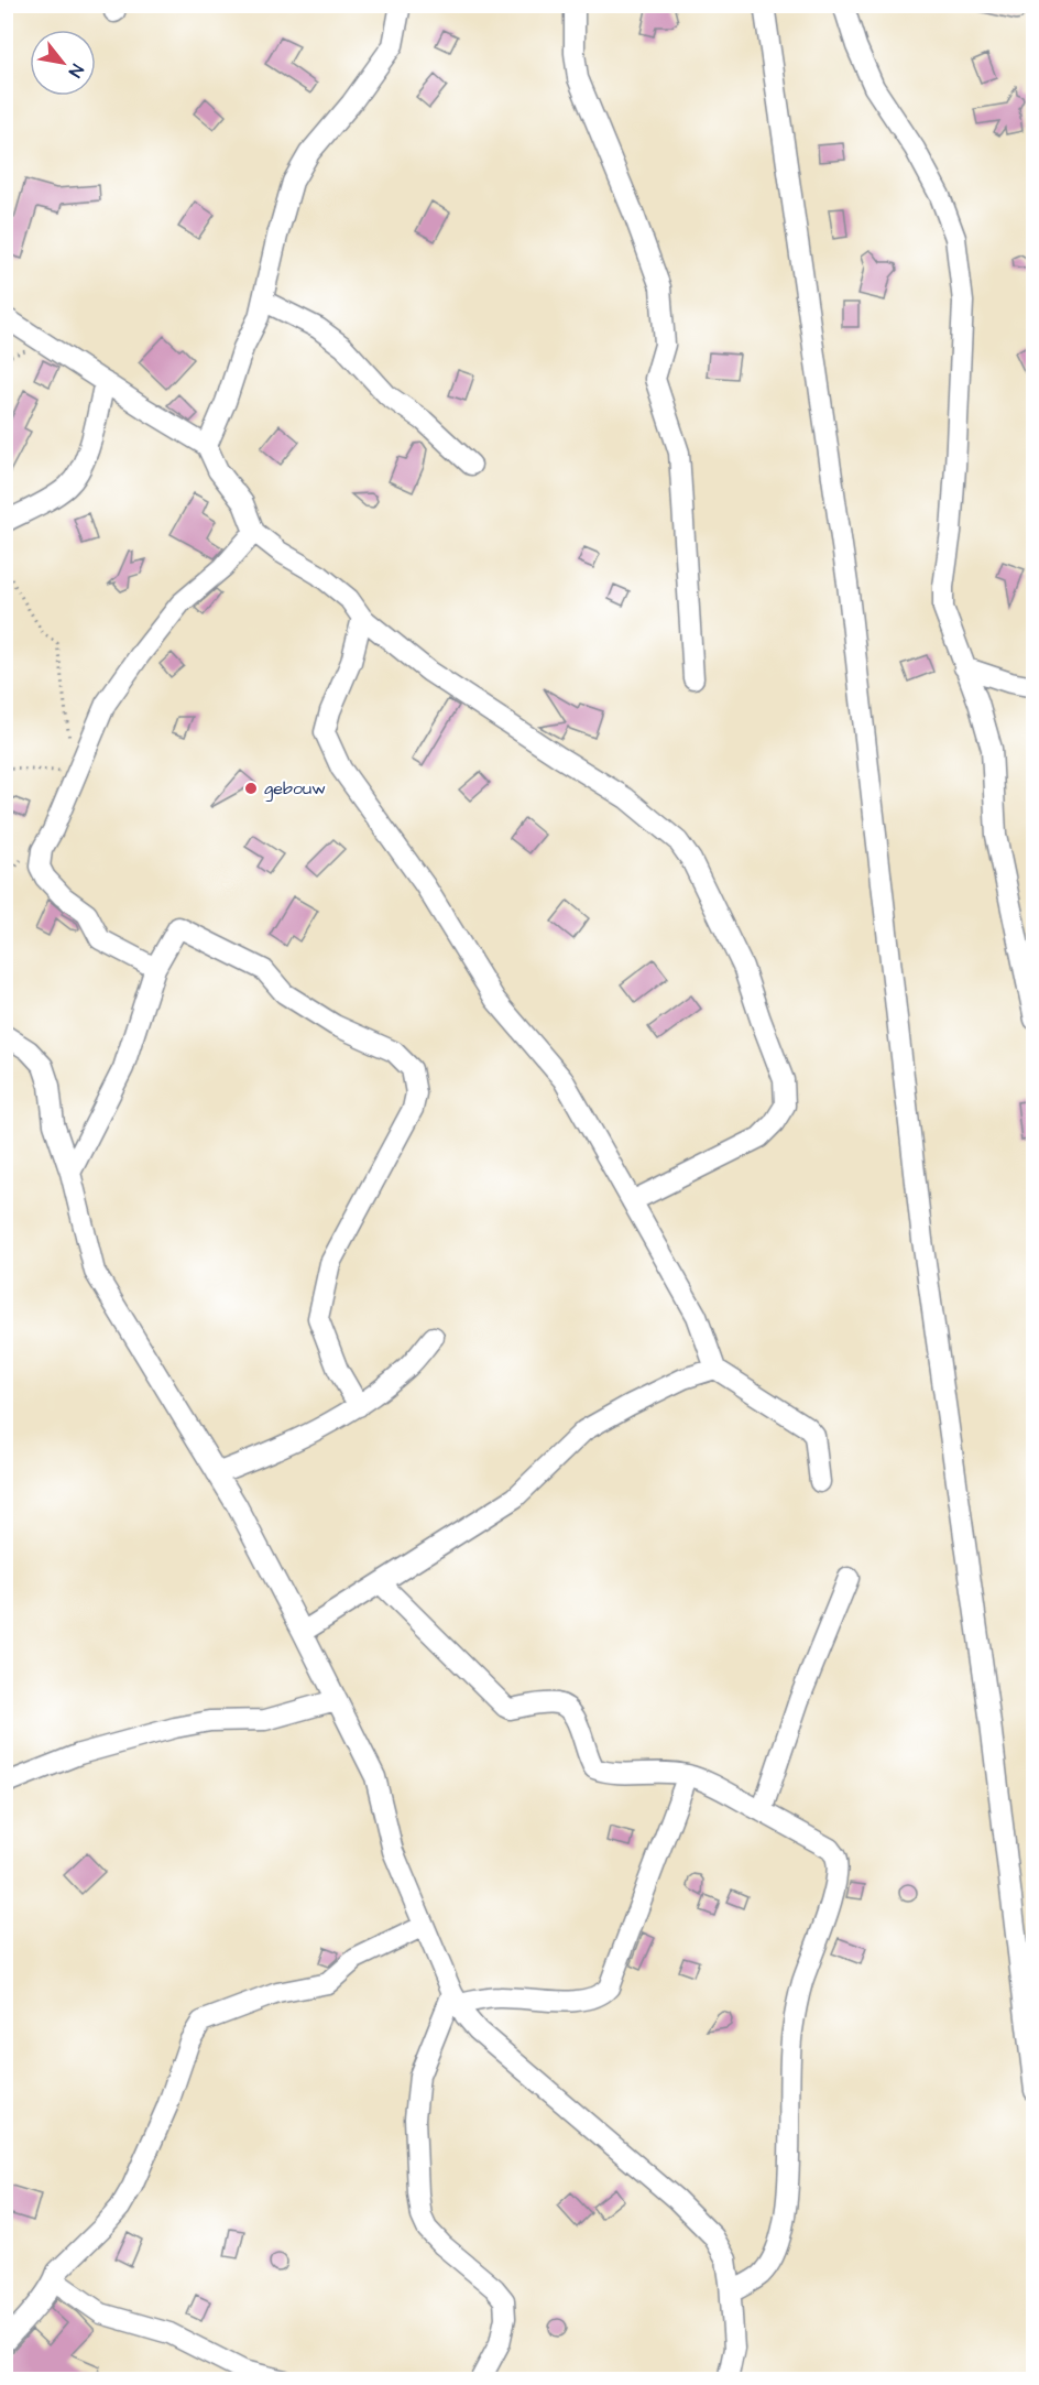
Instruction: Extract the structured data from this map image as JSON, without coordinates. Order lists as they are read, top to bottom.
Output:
{
  "places": ["gebouw"],
  "north": "bottom right"
}
